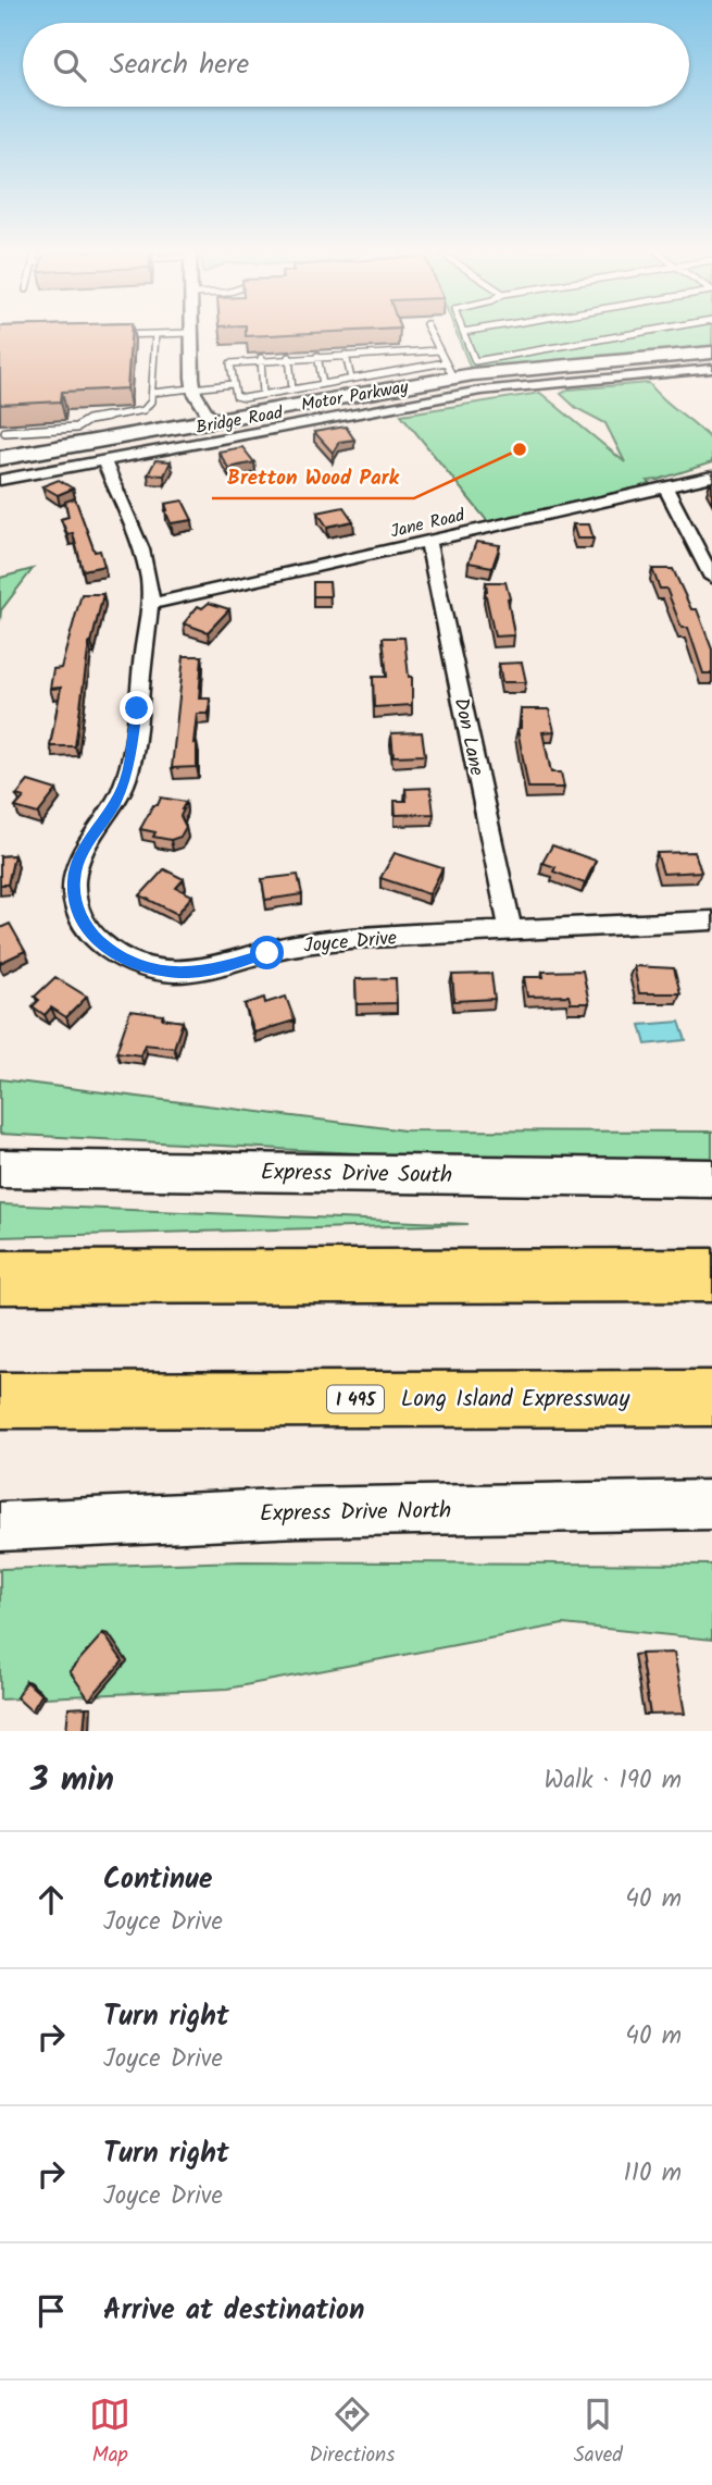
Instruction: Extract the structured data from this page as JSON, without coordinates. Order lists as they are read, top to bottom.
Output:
{
  "streets": {
    "highway": ["Long Island Expressway", "I 495"],
    "main road": ["Motor Parkway", "Express Drive South", "Express Drive North"],
    "street": [
      "Bridge Road",
      "Jane Road",
      "Don Lane",
      "Joyce Drive"
    ]
  },
  "crossings": [
    ["Bridge Road", "Joyce Drive"],
    ["Jane Road", "Don Lane"],
    ["Jane Road", "Joyce Drive"],
    ["Don Lane", "Joyce Drive"]
  ],
  "places": ["Bretton Wood Park"],
  "page": {
    "search": "Search here",
    "heading": ["3 min", "Walk · 190 m"],
    "list": [
      ["Continue", "Joyce Drive", "40 m"],
      ["Turn right", "Joyce Drive", "40 m"],
      ["Turn right", "Joyce Drive", "110 m"],
      "Arrive at destination"
    ],
    "nav": ["Map", "Directions", "Saved"]
  }
}
